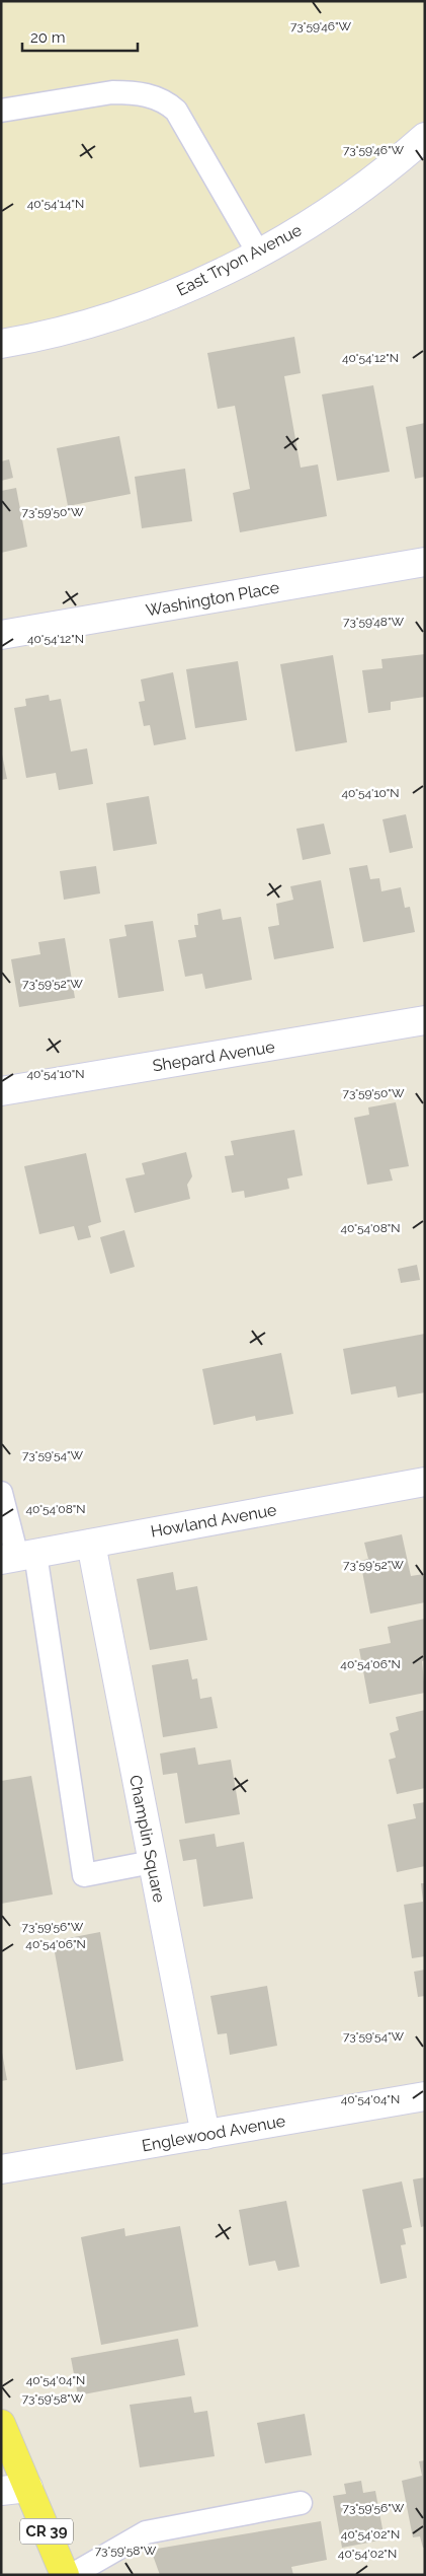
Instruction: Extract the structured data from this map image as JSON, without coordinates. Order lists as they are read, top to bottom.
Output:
{
  "streets": {
    "main road": ["CR 39"],
    "street": [
      "East Tryon Avenue",
      "Washington Place",
      "Shepard Avenue",
      "Howland Avenue",
      "Champlin Square",
      "Englewood Avenue"
    ]
  },
  "crossings": [
    ["Howland Avenue", "Champlin Square"],
    ["Champlin Square", "Englewood Avenue"]
  ],
  "scale_bar": "20 m",
  "coordinates": [
    "73°59'46\"W",
    "40°54'14\"N",
    "40°54'12\"N",
    "73°59'50\"W",
    "73°59'48\"W",
    "40°54'10\"N",
    "73°59'52\"W",
    "40°54'08\"N",
    "73°59'54\"W",
    "40°54'06\"N",
    "73°59'56\"W",
    "40°54'04\"N",
    "73°59'58\"W",
    "40°54'02\"N"
  ]
}
